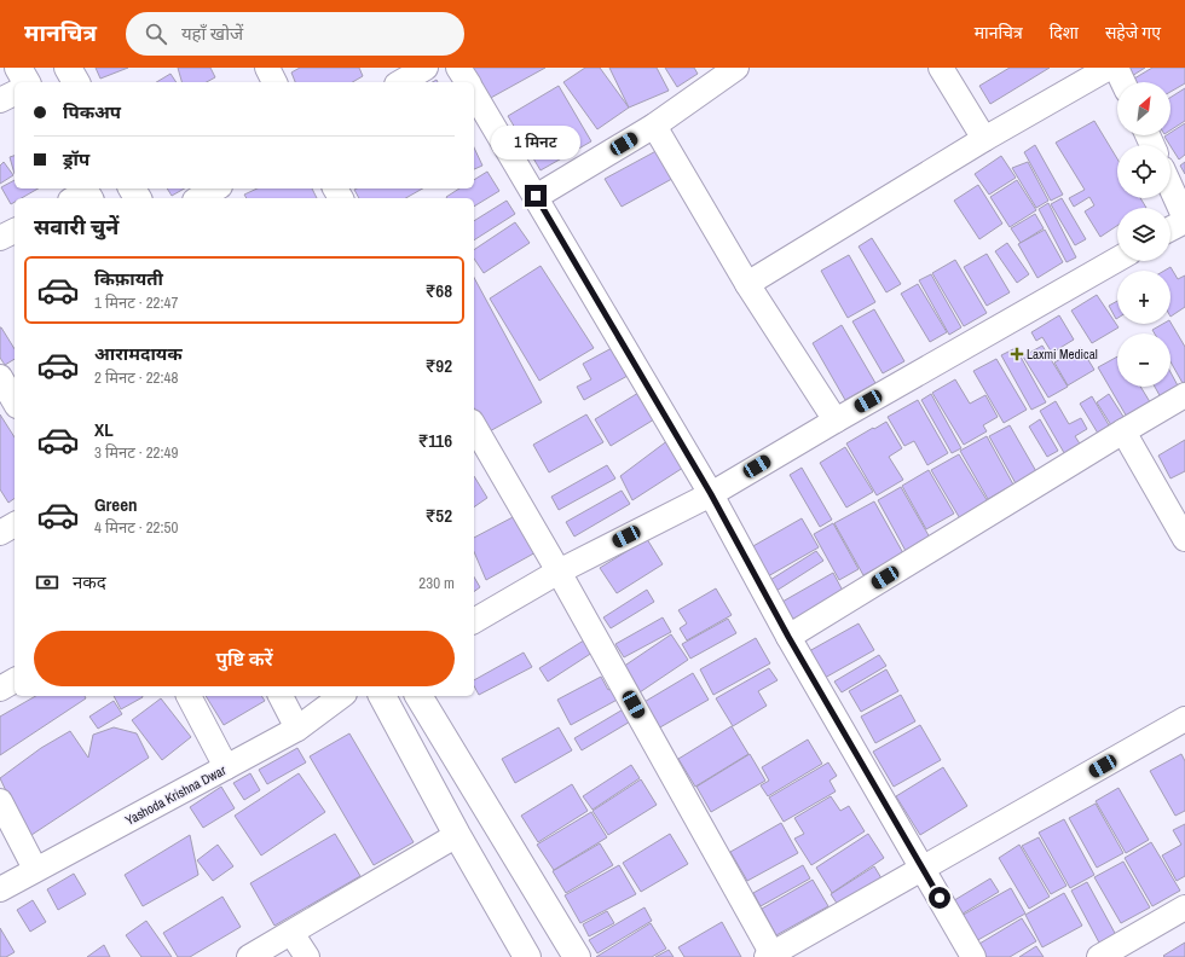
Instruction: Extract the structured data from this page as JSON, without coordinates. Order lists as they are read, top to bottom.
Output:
{
  "streets": {
    "street": ["Yashoda Krishna Dwar"]
  },
  "places": {
    "health": ["Laxmi Medical"]
  },
  "north": "top right",
  "page": {
    "header": "मानचित्र",
    "search": "यहाँ खोजें",
    "nav": ["मानचित्र", "दिशा", "सहेजे गए"],
    "map_buttons": ["+", "−"],
    "banner": ["पिकअप", "ड्रॉप"],
    "bubble": "1 मिनट",
    "heading": "सवारी चुनें",
    "list": [
      {
        "name": "किफ़ायती",
        "note": "1 मिनट · 22:47",
        "value": "₹68"
      },
      {
        "name": "आरामदायक",
        "note": "2 मिनट · 22:48",
        "value": "₹92"
      },
      {
        "name": "XL",
        "note": "3 मिनट · 22:49",
        "value": "₹116"
      },
      {
        "name": "Green",
        "note": "4 मिनट · 22:50",
        "value": "₹52"
      }
    ],
    "pay": ["नकद", "230 m"],
    "buttons": "पुष्टि करें"
  }
}
